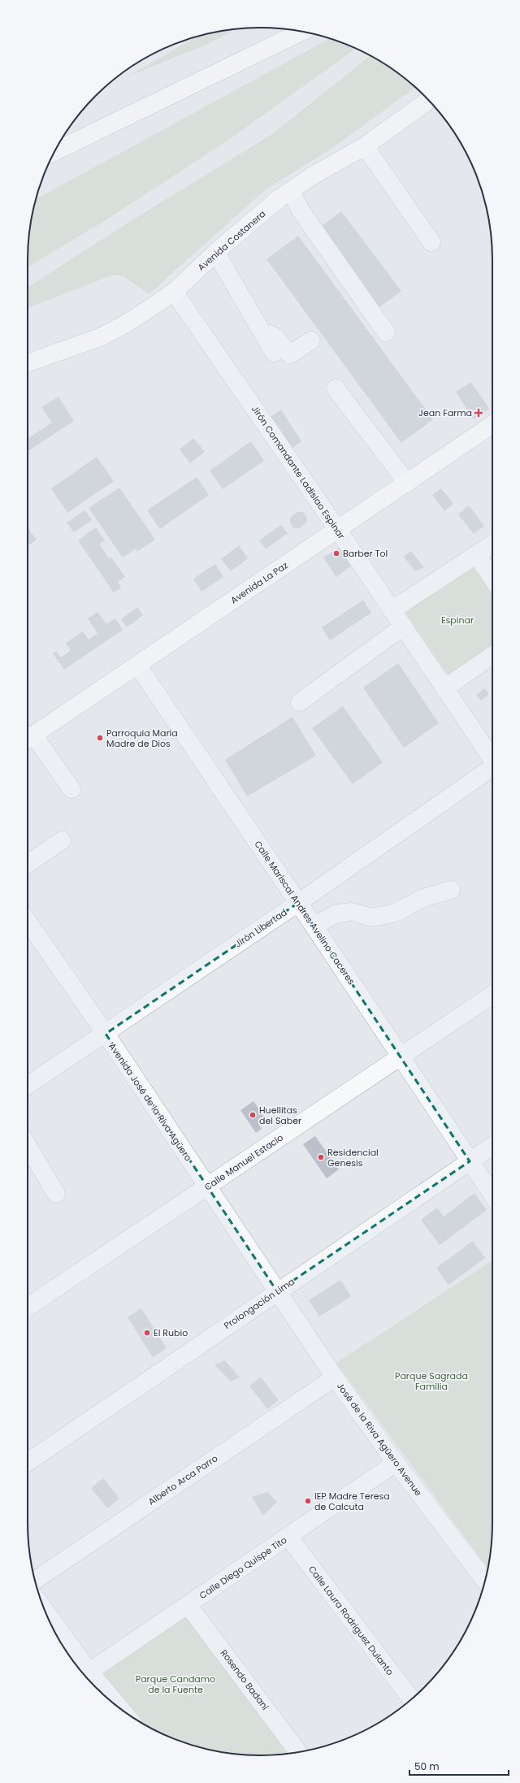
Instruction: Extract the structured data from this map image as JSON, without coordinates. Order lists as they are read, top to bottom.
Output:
{
  "streets": {
    "main road": ["Avenida Costanera", "Avenida La Paz"],
    "street": [
      "Jirón Comandante Ladislao Espinar",
      "Calle Mariscal Andres Avelino Caceres",
      "Jirón Libertad",
      "Avenida José de la Riva Agüero",
      "Calle Manuel Estacio",
      "Prolongación Lima",
      "José de la Riva Agüero Avenue",
      "Alberto Arca Parro",
      "Calle Diego Quispe Tito",
      "Calle Laura Rodriguez Dulanto",
      "Rosendo Badani"
    ]
  },
  "crossings": [
    ["Avenida Costanera", "Jirón Comandante Ladislao Espinar"],
    ["Jirón Comandante Ladislao Espinar", "Avenida La Paz"],
    ["Avenida La Paz", "Calle Mariscal Andres Avelino Caceres"],
    ["Calle Mariscal Andres Avelino Caceres", "Jirón Libertad"],
    ["Calle Mariscal Andres Avelino Caceres", "Calle Manuel Estacio"],
    ["Calle Mariscal Andres Avelino Caceres", "Prolongación Lima"],
    ["Jirón Libertad", "Avenida José de la Riva Agüero"],
    ["Avenida José de la Riva Agüero", "Calle Manuel Estacio"],
    ["Avenida José de la Riva Agüero", "Prolongación Lima"],
    ["Avenida José de la Riva Agüero", "José de la Riva Agüero Avenue"],
    ["Prolongación Lima", "José de la Riva Agüero Avenue"],
    ["José de la Riva Agüero Avenue", "Alberto Arca Parro"],
    ["José de la Riva Agüero Avenue", "Calle Diego Quispe Tito"],
    ["Calle Diego Quispe Tito", "Calle Laura Rodriguez Dulanto"],
    ["Calle Diego Quispe Tito", "Rosendo Badani"]
  ],
  "parks": ["Espinar", "Parque Sagrada Familia", "Parque Candamo de la Fuente"],
  "places": {
    "health": ["Jean Farma"],
    "other": [
      "Barber Tol",
      "Parroquia María Madre de Dios",
      "Huellitas del Saber",
      "Residencial Genesis",
      "El Rubio",
      "IEP Madre Teresa de Calcuta"
    ]
  },
  "scale_bar": "50 m"
}
